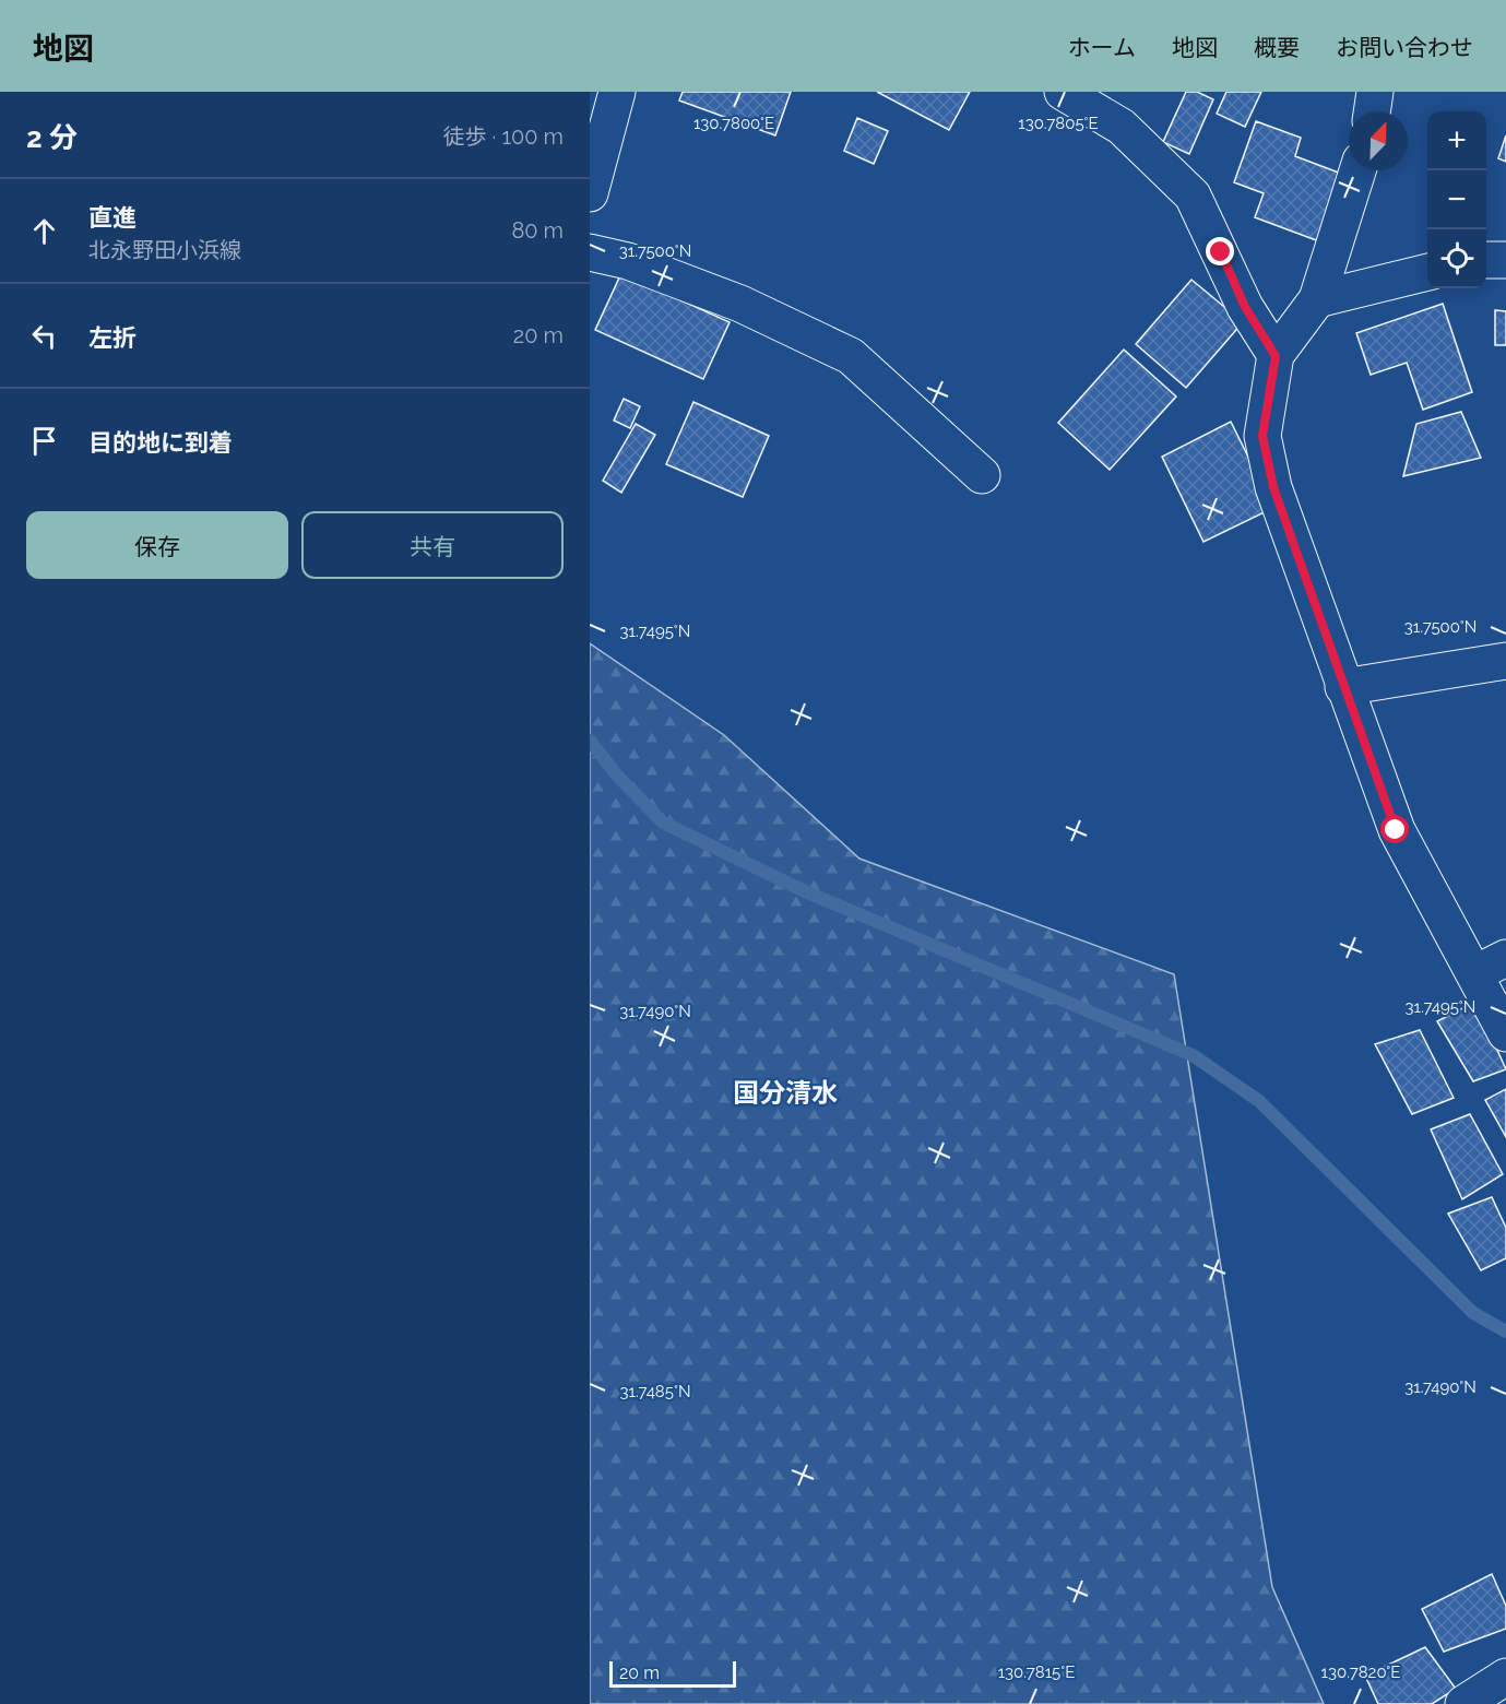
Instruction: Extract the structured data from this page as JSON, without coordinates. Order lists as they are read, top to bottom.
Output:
{
  "districts": ["国分清水"],
  "scale_bar": "20 m",
  "north": "top right",
  "page": {
    "header": "地図",
    "nav": [
      "ホーム",
      "地図",
      "概要",
      "お問い合わせ"
    ],
    "heading": ["2 分", "徒歩 · 100 m"],
    "map_buttons": ["+", "−"],
    "list": [
      ["直進", "北永野田小浜線", "80 m"],
      ["左折", "20 m"],
      "目的地に到着"
    ],
    "buttons": ["保存", "共有"],
    "scale": "20 m"
  },
  "coordinates": [
    "130.7800°E",
    "130.7805°E",
    "31.7500°N",
    "31.7495°N",
    "31.7490°N",
    "31.7485°N",
    "130.7815°E",
    "130.7820°E"
  ]
}
